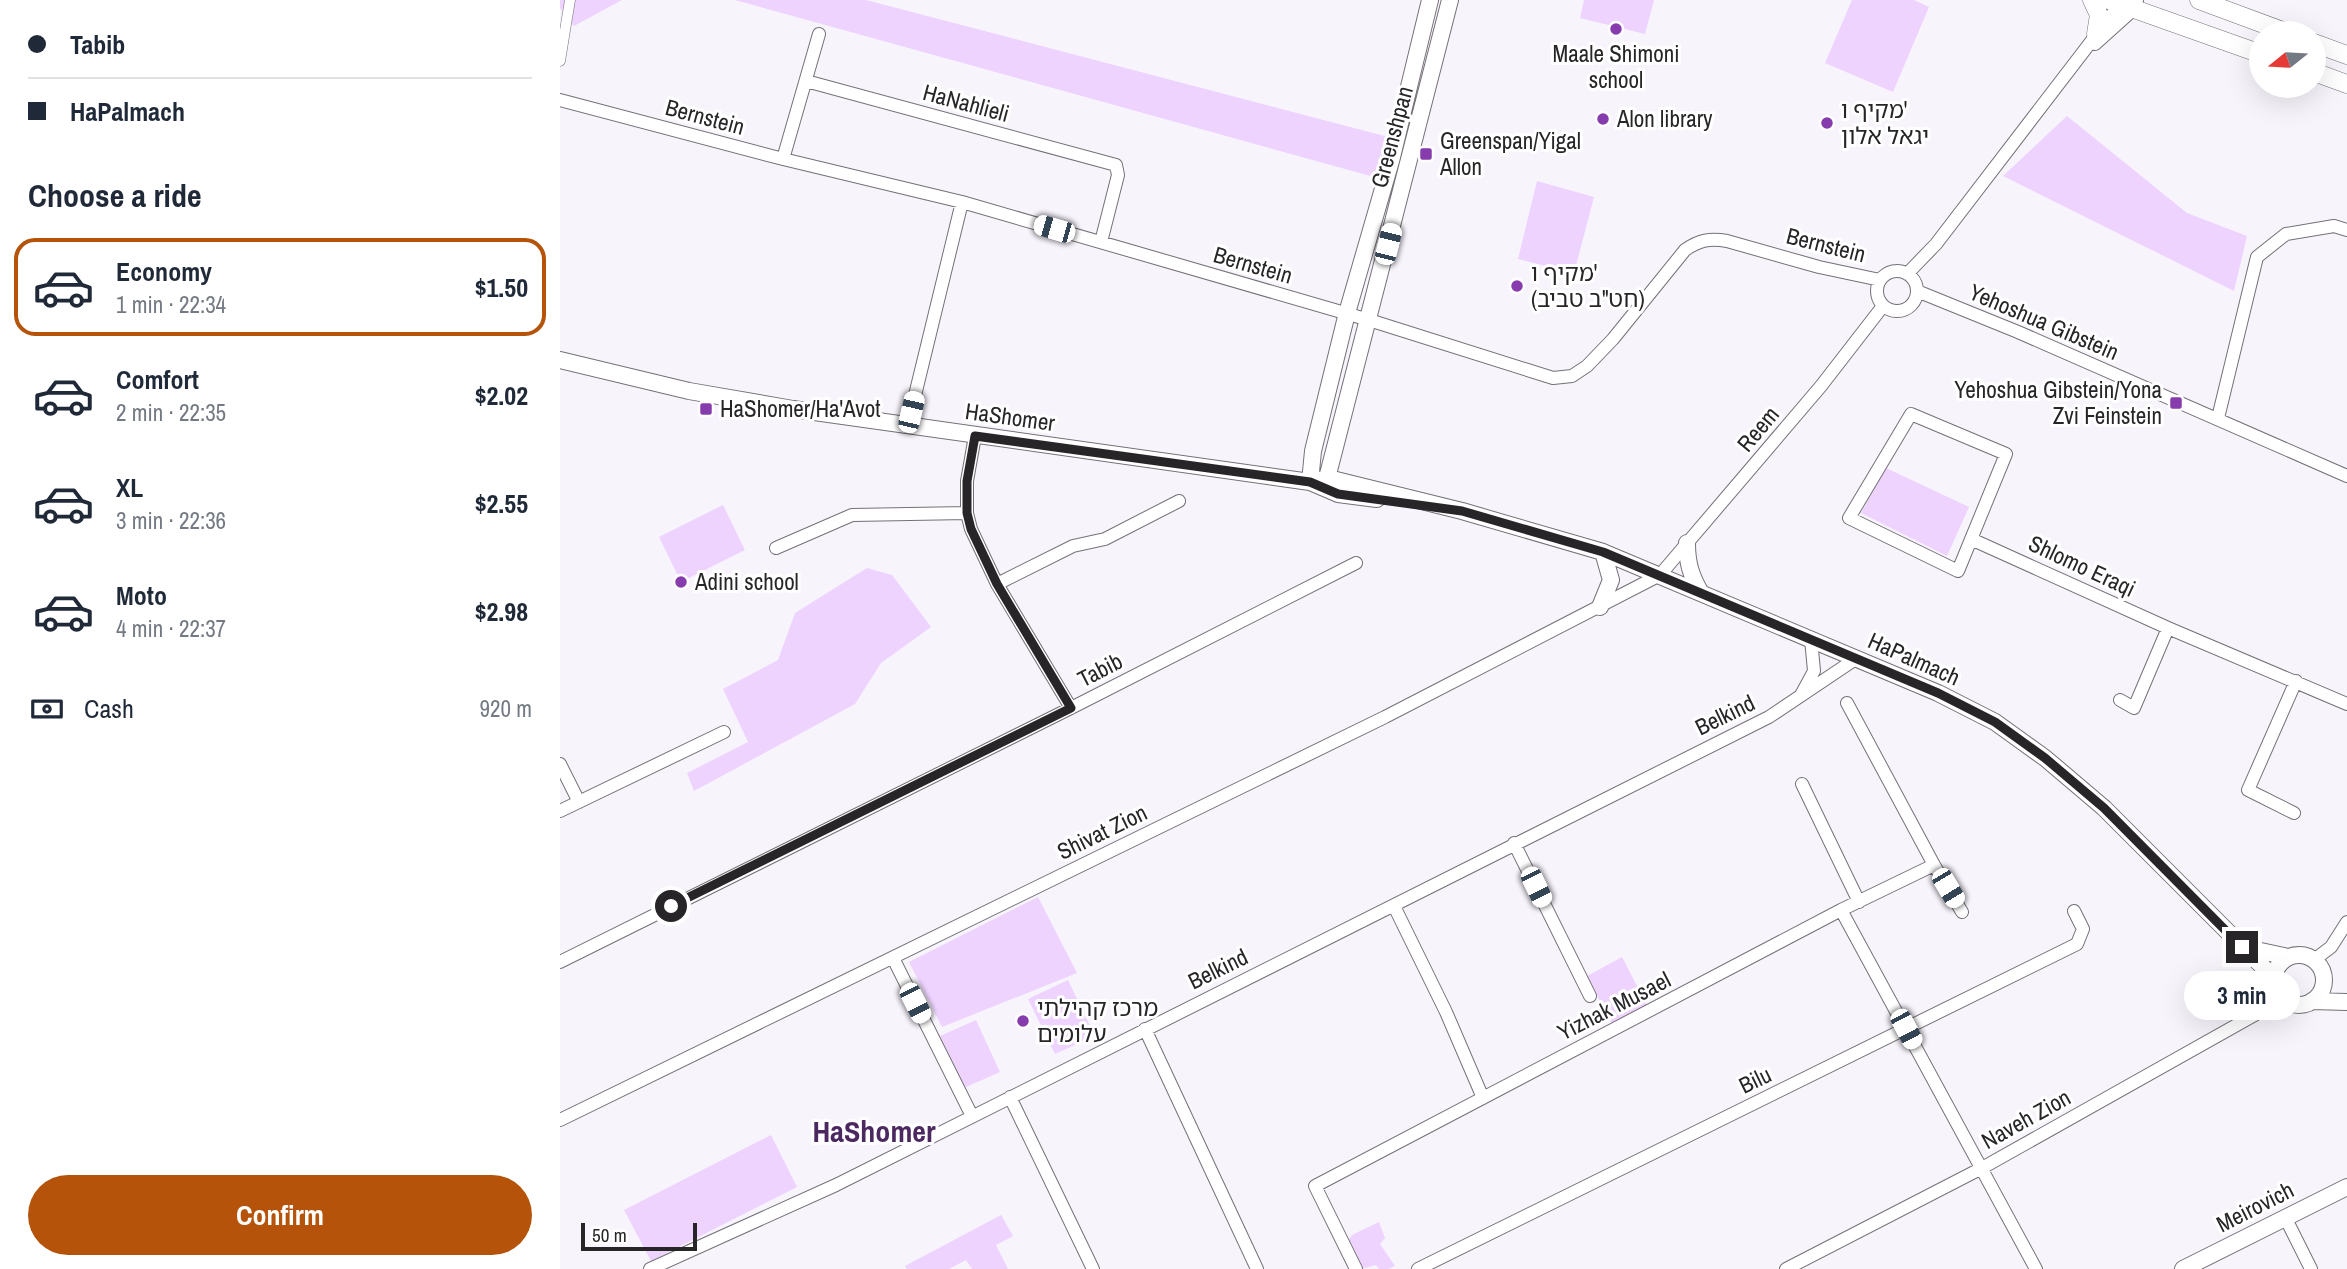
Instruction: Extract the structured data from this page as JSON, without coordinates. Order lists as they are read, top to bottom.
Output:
{
  "streets": {
    "street": [
      "HaNahlieli",
      "Bernstein",
      "Greenshpan",
      "Yehoshua Gibstein",
      "HaShomer",
      "Reem",
      "Shlomo Eraqi",
      "HaPalmach",
      "Tabib",
      "Belkind",
      "Shivat Zion",
      "Yizhak Musael",
      "Bilu",
      "Naveh Zion",
      "Meirovich"
    ]
  },
  "crossings": [
    ["HaNahlieli", "Bernstein"],
    ["Bernstein", "Greenshpan"],
    ["Bernstein", "Yehoshua Gibstein"],
    ["Bernstein", "Reem"],
    ["Greenshpan", "HaShomer"],
    ["Yehoshua Gibstein", "Reem"],
    ["HaShomer", "Reem"],
    ["HaShomer", "HaPalmach"],
    ["HaShomer", "Shivat Zion"],
    ["Reem", "HaPalmach"],
    ["Reem", "Shivat Zion"],
    ["HaPalmach", "Belkind"],
    ["HaPalmach", "Shivat Zion"],
    ["HaPalmach", "Naveh Zion"]
  ],
  "districts": ["HaShomer"],
  "places": {
    "other": [
      "Maale Shimoni school",
      "Alon library",
      "מקיף ו' יגאל אלון",
      "מקיף ו' (חט\"ב טביב)",
      "Adini school",
      "מרכז קהילתי עלומים"
    ],
    "transit": ["Greenspan/Yigal Allon", "Yehoshua Gibstein/Yona Zvi Feinstein", "HaShomer/Ha'Avot"]
  },
  "scale_bar": "50 m",
  "north": "left",
  "page": {
    "banner": ["Tabib", "HaPalmach"],
    "heading": "Choose a ride",
    "list": [
      {
        "name": "Economy",
        "note": "1 min · 22:34",
        "value": "$1.50"
      },
      {
        "name": "Comfort",
        "note": "2 min · 22:35",
        "value": "$2.02"
      },
      {
        "name": "XL",
        "note": "3 min · 22:36",
        "value": "$2.55"
      },
      {
        "name": "Moto",
        "note": "4 min · 22:37",
        "value": "$2.98"
      }
    ],
    "pay": ["Cash", "920 m"],
    "bubble": "3 min",
    "buttons": "Confirm",
    "scale": "50 m"
  }
}
